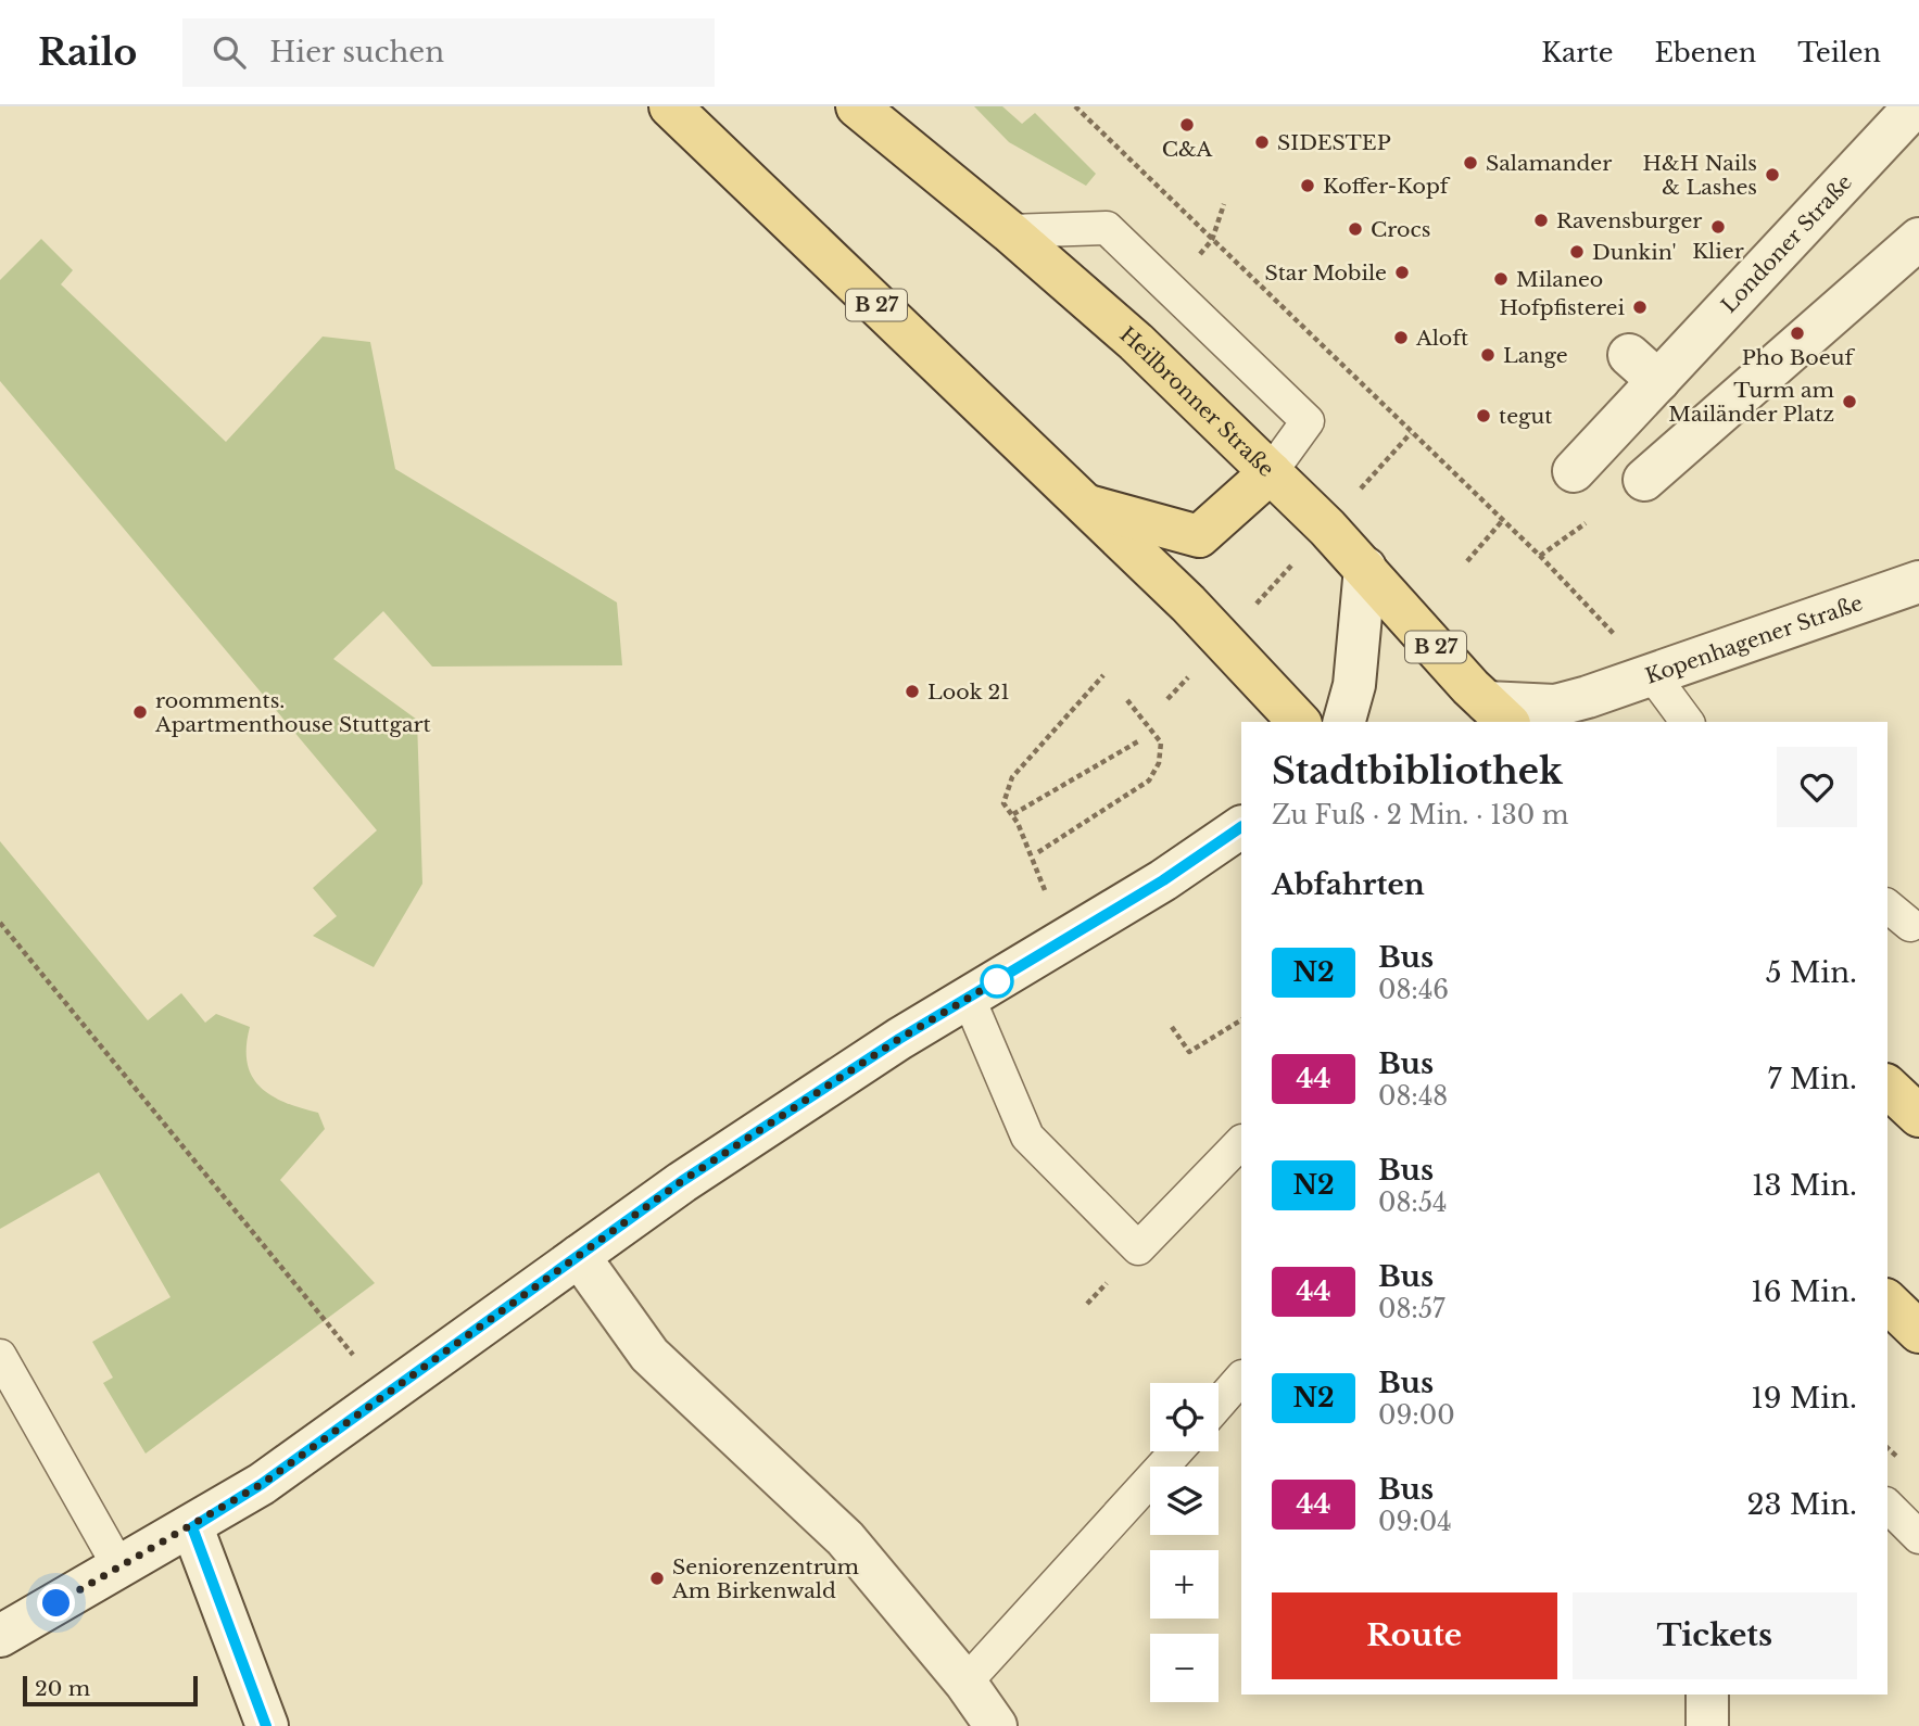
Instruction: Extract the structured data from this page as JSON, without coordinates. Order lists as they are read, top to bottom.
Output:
{
  "streets": {
    "main road": ["B 27", "Heilbronner Straße"],
    "street": ["Londoner Straße", "Kopenhagener Straße"]
  },
  "crossings": [
    ["Heilbronner Straße", "Kopenhagener Straße"]
  ],
  "places": [
    "C&A",
    "SIDESTEP",
    "Salamander",
    "H&H Nails & Lashes",
    "Koffer-Kopf",
    "Ravensburger",
    "Klier",
    "Crocs",
    "Dunkin'",
    "Star Mobile",
    "Milaneo",
    "Hofpfisterei",
    "Pho Boeuf",
    "Aloft",
    "Lange",
    "Turm am Mailänder Platz",
    "tegut",
    "Look 21",
    "roomments. Apartmenthouse Stuttgart",
    "Seniorenzentrum Am Birkenwald"
  ],
  "lines": ["bus line N2"],
  "scale_bar": "20 m",
  "page": {
    "header": "Railo",
    "search": "Hier suchen",
    "nav": ["Karte", "Ebenen", "Teilen"],
    "heading": [
      ["Stadtbibliothek", "Zu Fuß · 2 Min. · 130 m"],
      "Abfahrten"
    ],
    "list": [
      {
        "mark": "N2",
        "name": "Bus",
        "note": "08:46",
        "value": "5 Min."
      },
      {
        "mark": "44",
        "name": "Bus",
        "note": "08:48",
        "value": "7 Min."
      },
      {
        "mark": "N2",
        "name": "Bus",
        "note": "08:54",
        "value": "13 Min."
      },
      {
        "mark": "44",
        "name": "Bus",
        "note": "08:57",
        "value": "16 Min."
      },
      {
        "mark": "N2",
        "name": "Bus",
        "note": "09:00",
        "value": "19 Min."
      },
      {
        "mark": "44",
        "name": "Bus",
        "note": "09:04",
        "value": "23 Min."
      }
    ],
    "map_buttons": ["+", "−"],
    "buttons": ["Route", "Tickets"],
    "scale": "20 m"
  }
}
